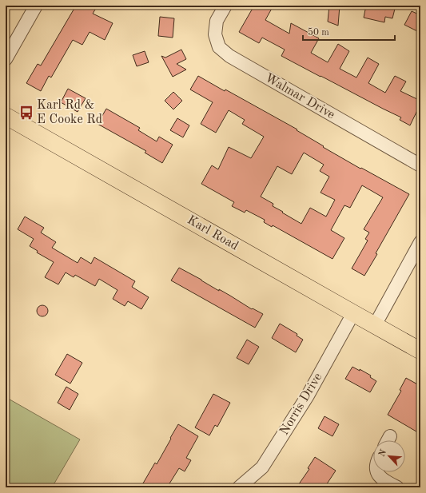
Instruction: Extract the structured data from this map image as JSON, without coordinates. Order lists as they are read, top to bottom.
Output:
{
  "streets": {
    "main road": ["Karl Road"],
    "street": ["Walmar Drive", "Norris Drive"]
  },
  "crossings": [
    ["Karl Road", "Norris Drive"]
  ],
  "places": {
    "bus stop": ["Karl Rd & E Cooke Rd"]
  },
  "scale_bar": "50 m",
  "north": "top left"
}
